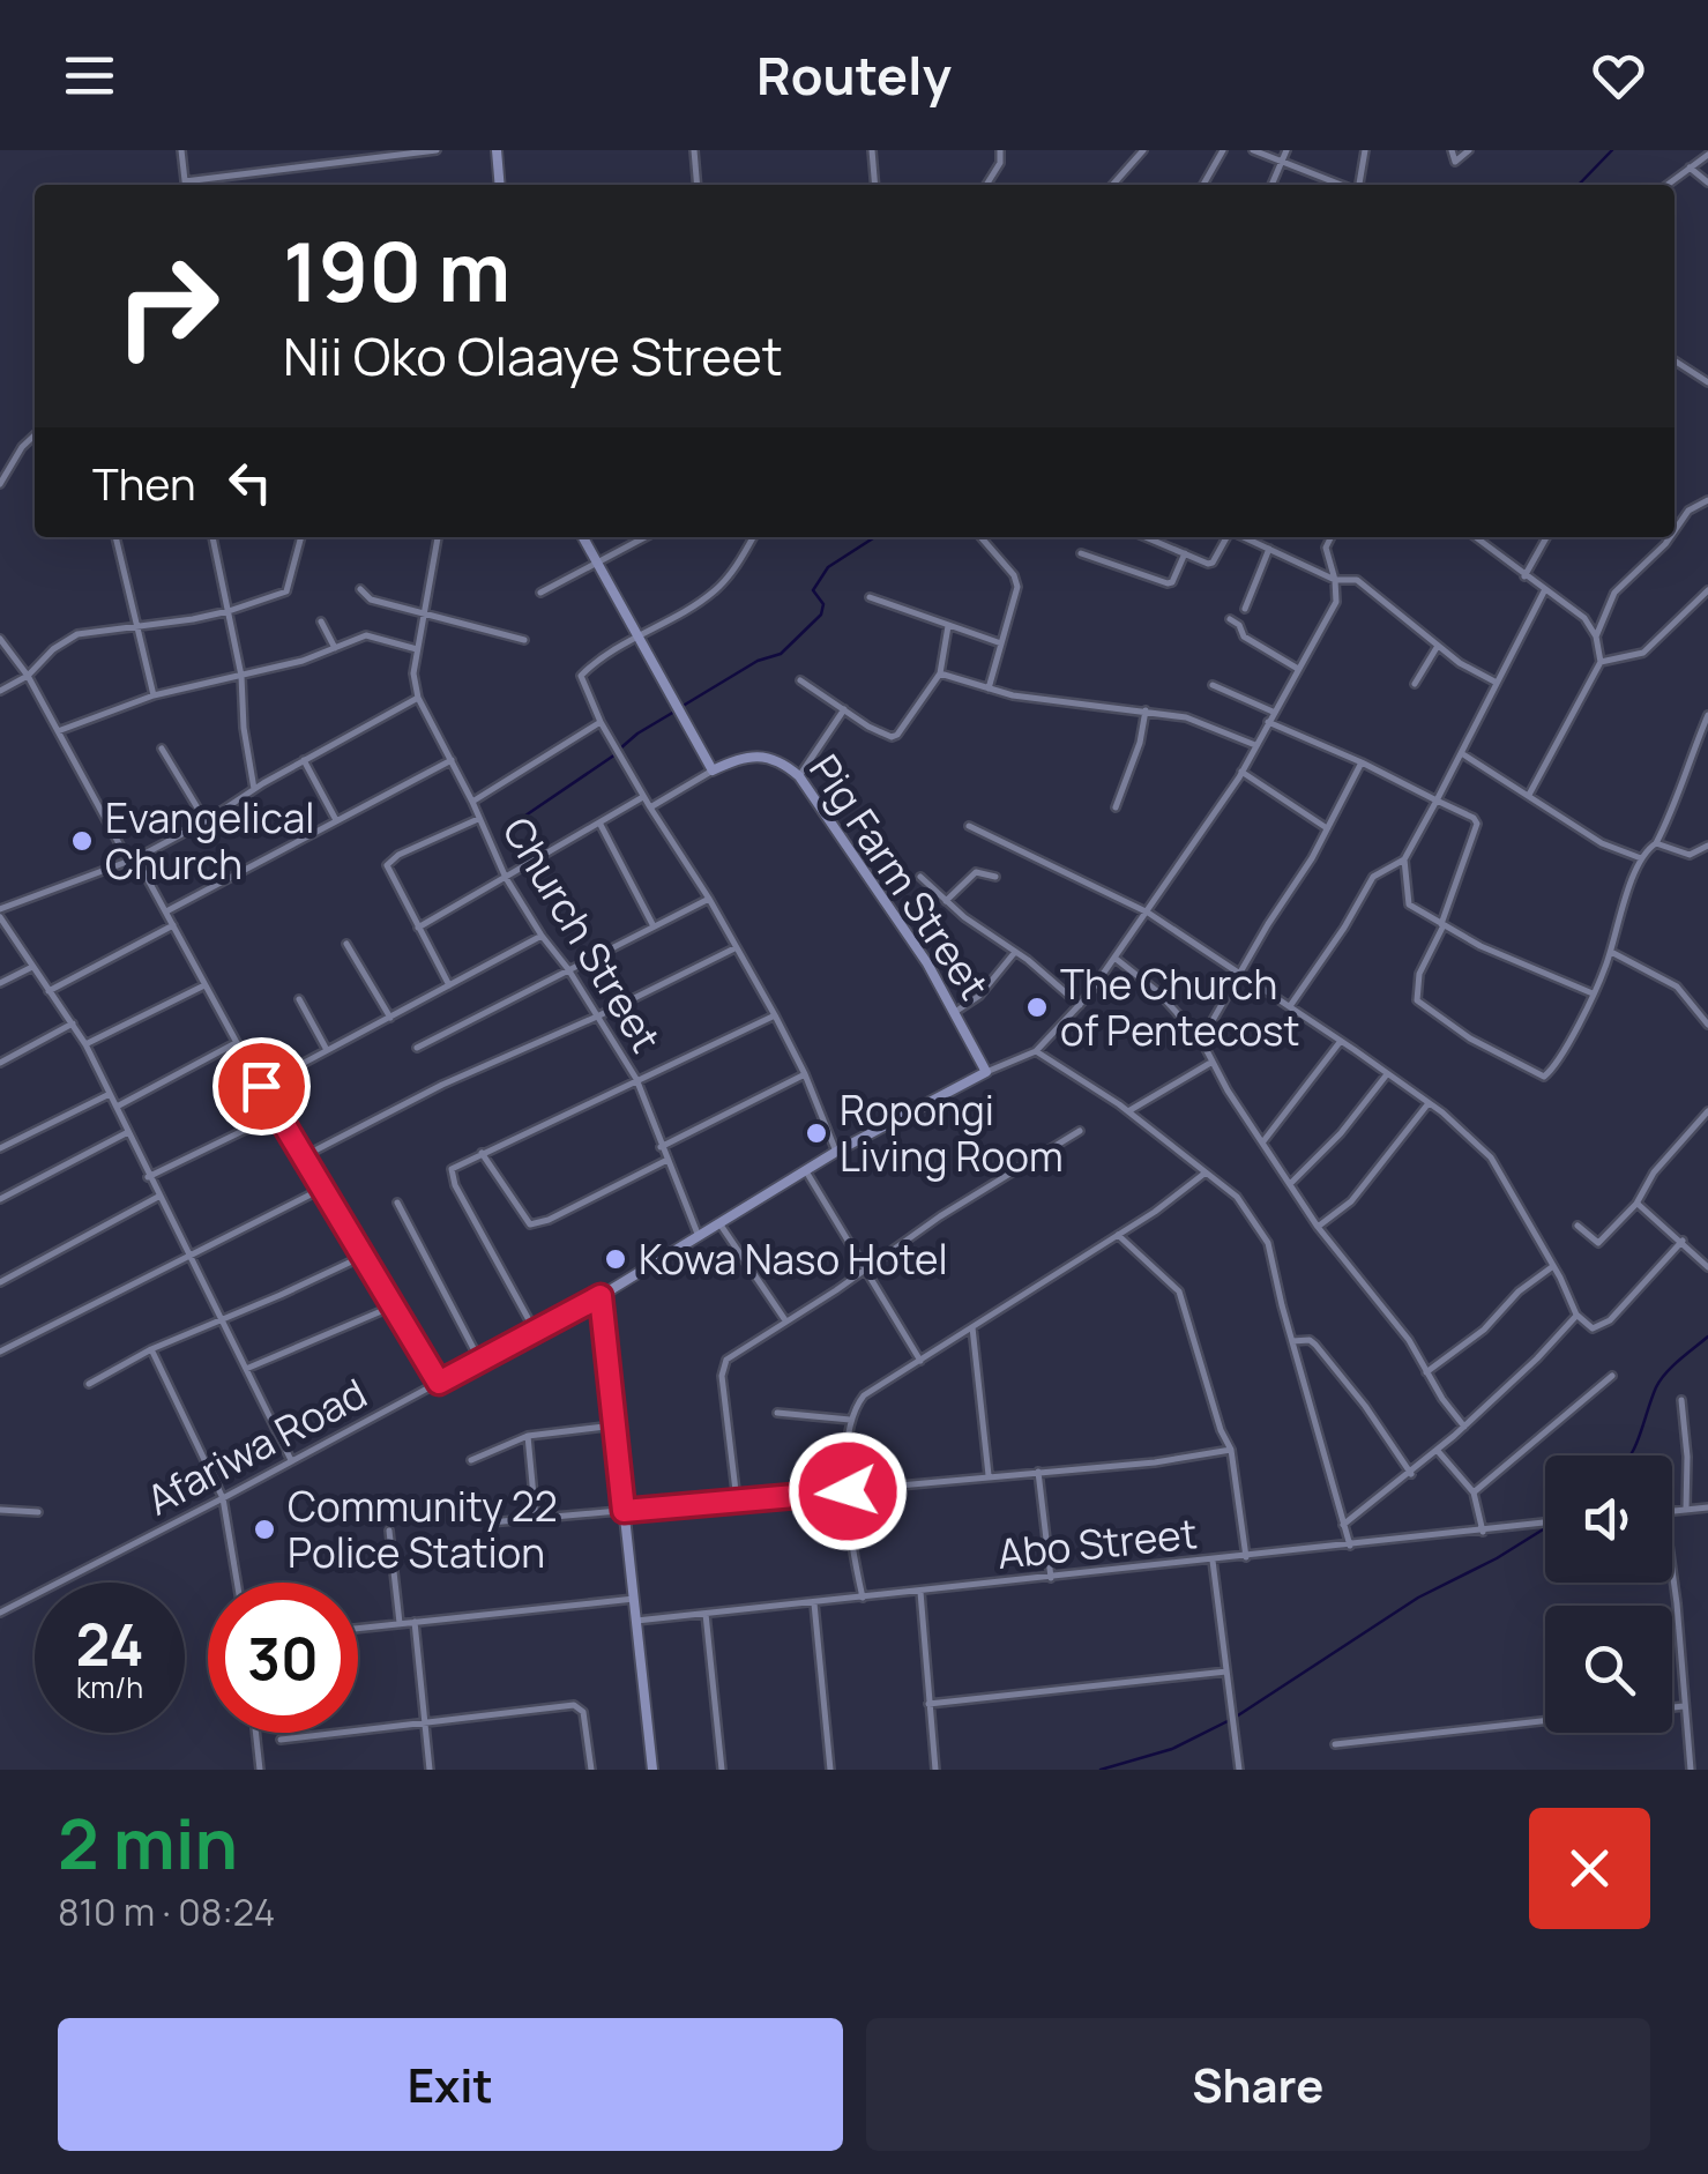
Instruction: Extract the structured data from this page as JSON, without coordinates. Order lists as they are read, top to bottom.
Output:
{
  "streets": {
    "street": [
      "Pig Farm Street",
      "Church Street",
      "Afariwa Road",
      "Abo Street"
    ]
  },
  "places": [
    "Evangelical Church",
    "The Church of Pentecost",
    "Ropongi Living Room",
    "Kowa Naso Hotel",
    "Community 22 Police Station"
  ],
  "page": {
    "header": "Routely",
    "turn": ["190 m", "Nii Oko Olaaye Street"],
    "then": "Then",
    "speed": "24 km/h",
    "limit": "30",
    "heading": ["2 min", "810 m · 08:24"],
    "buttons": ["Exit", "Share"]
  }
}
